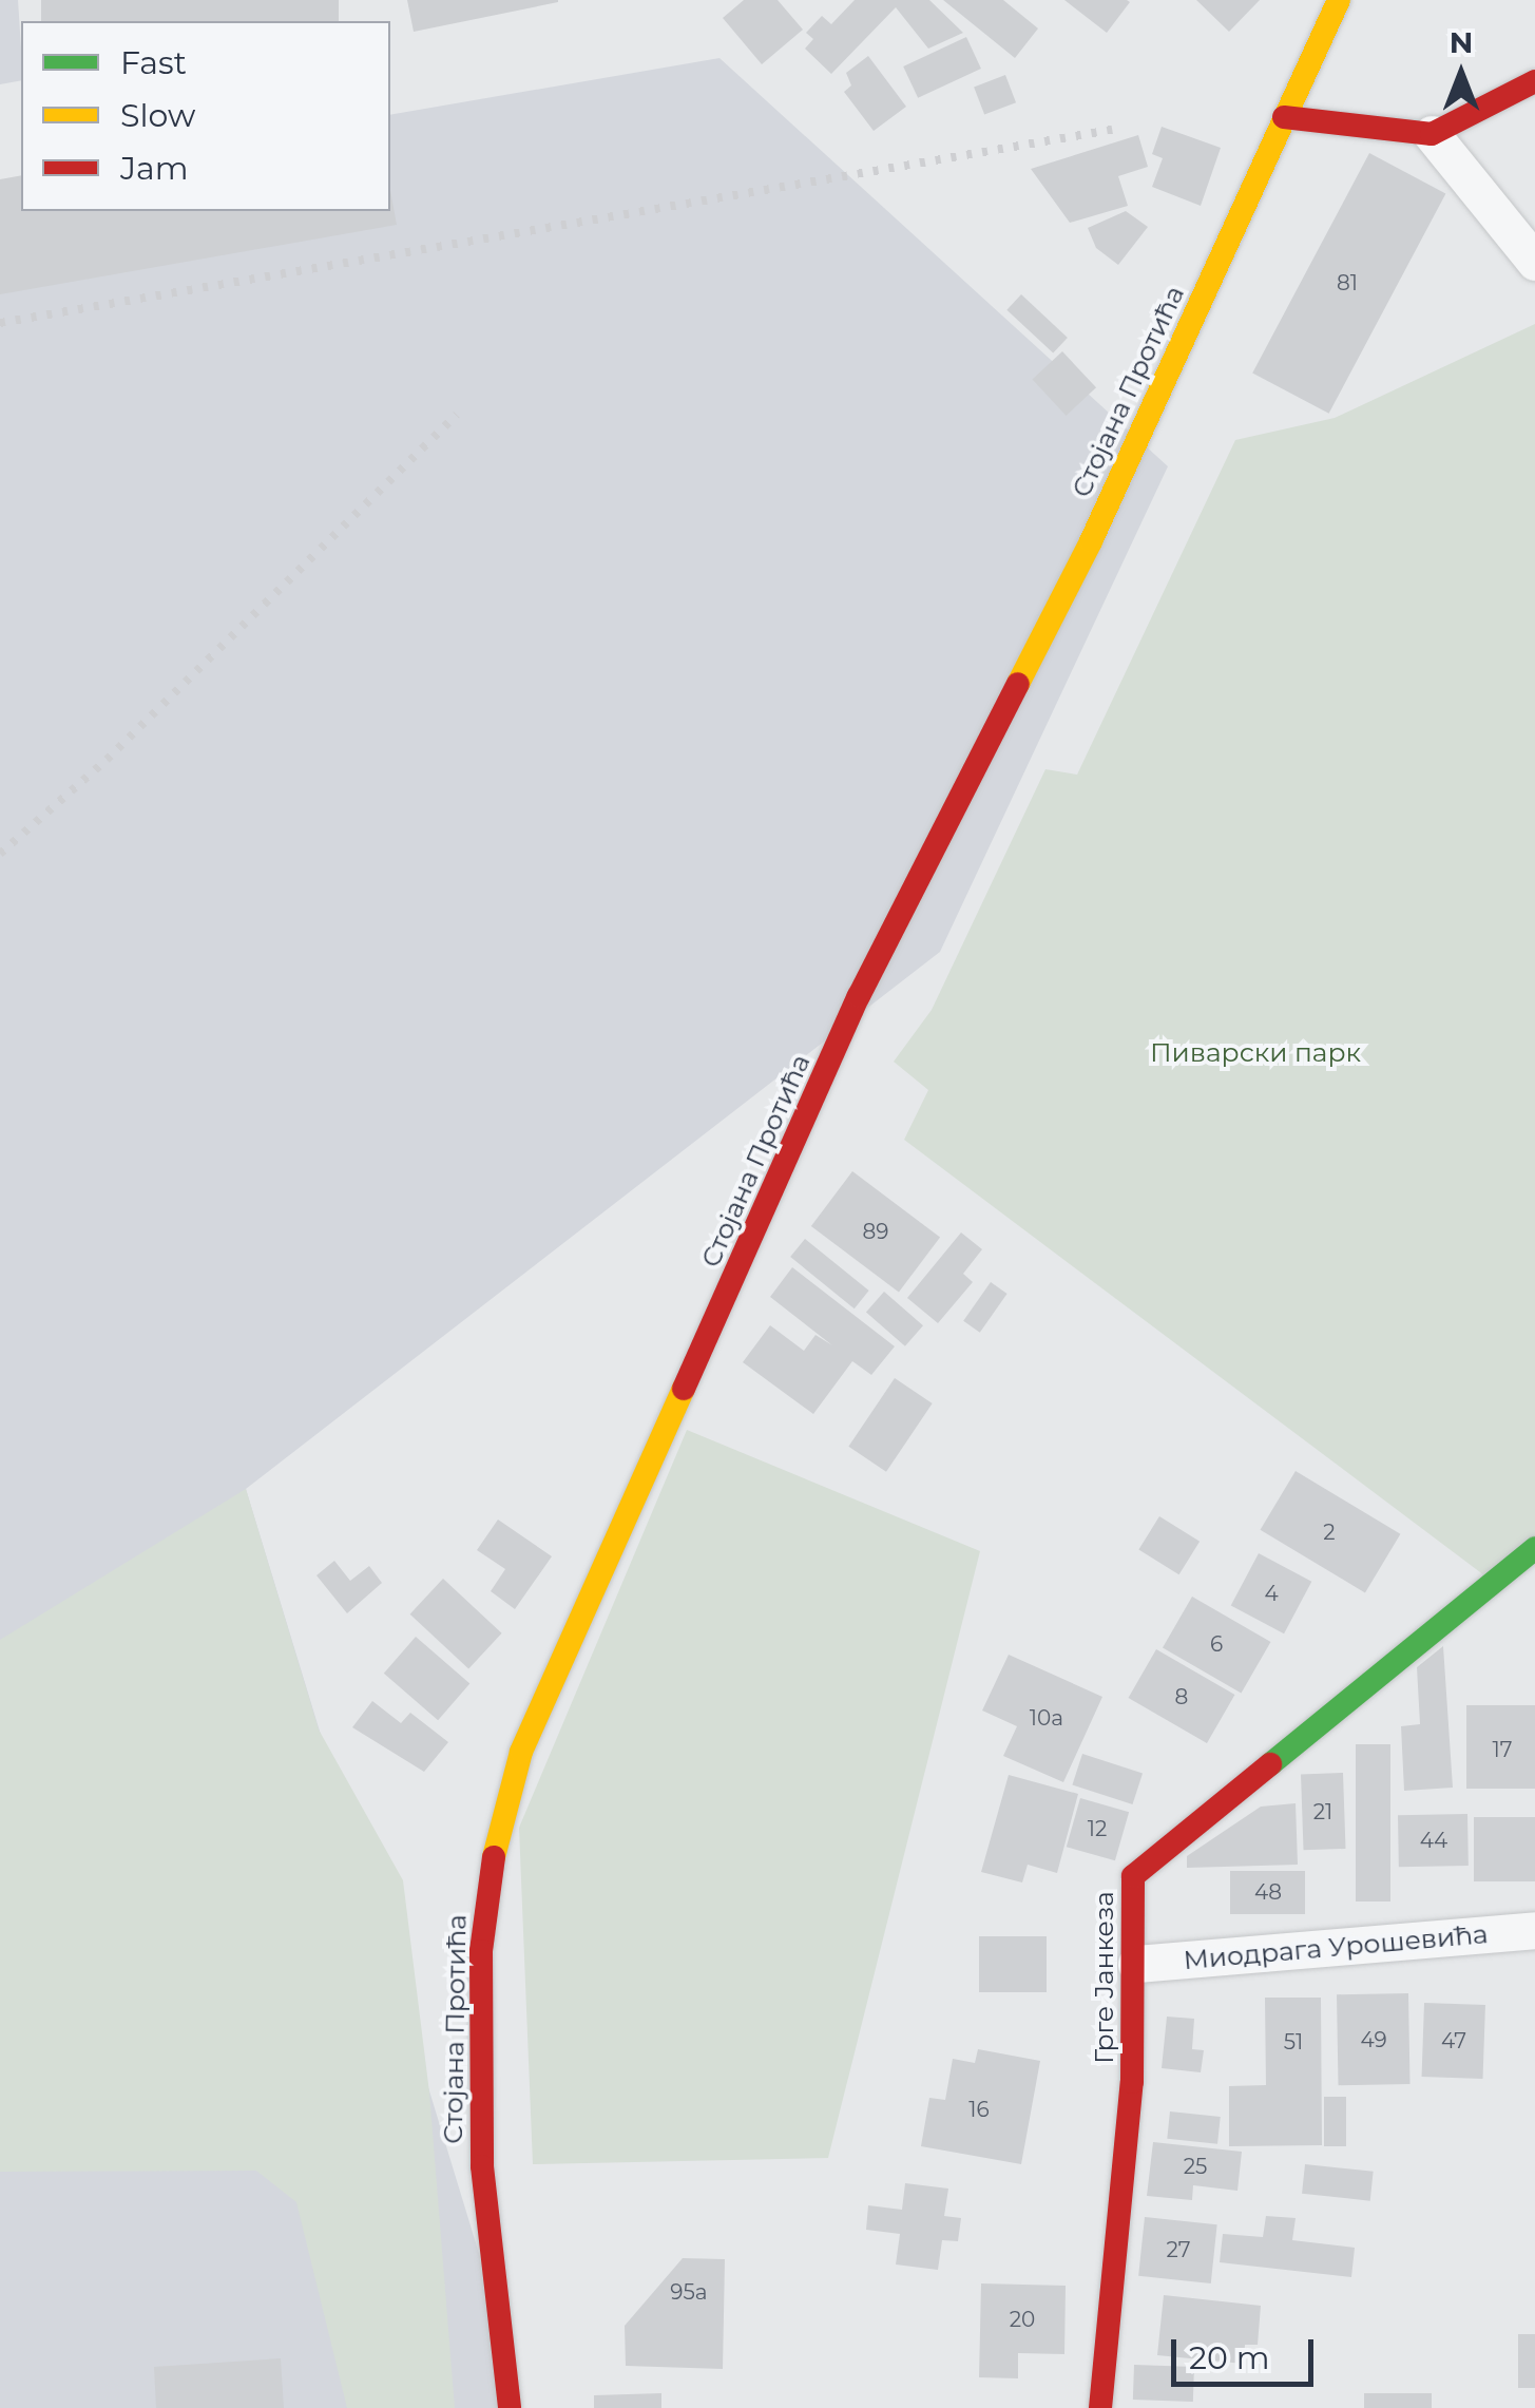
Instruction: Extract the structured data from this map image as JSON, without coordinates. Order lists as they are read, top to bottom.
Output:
{
  "streets": {
    "main road": ["Стојана Протића", "Грге Јанкеза"],
    "street": ["Миодрага Урошевића"]
  },
  "crossings": [
    ["Миодрага Урошевића", "Грге Јанкеза"]
  ],
  "parks": ["Пиварски парк"],
  "house_numbers": [
    "81",
    "89",
    "2",
    "4",
    "6",
    "8",
    "10a",
    "17",
    "21",
    "12",
    "44",
    "48",
    "49",
    "47",
    "51",
    "16",
    "25",
    "27",
    "95a",
    "20"
  ],
  "legend": ["Fast", "Slow", "Jam"],
  "scale_bar": "20 m",
  "north": "top"
}
